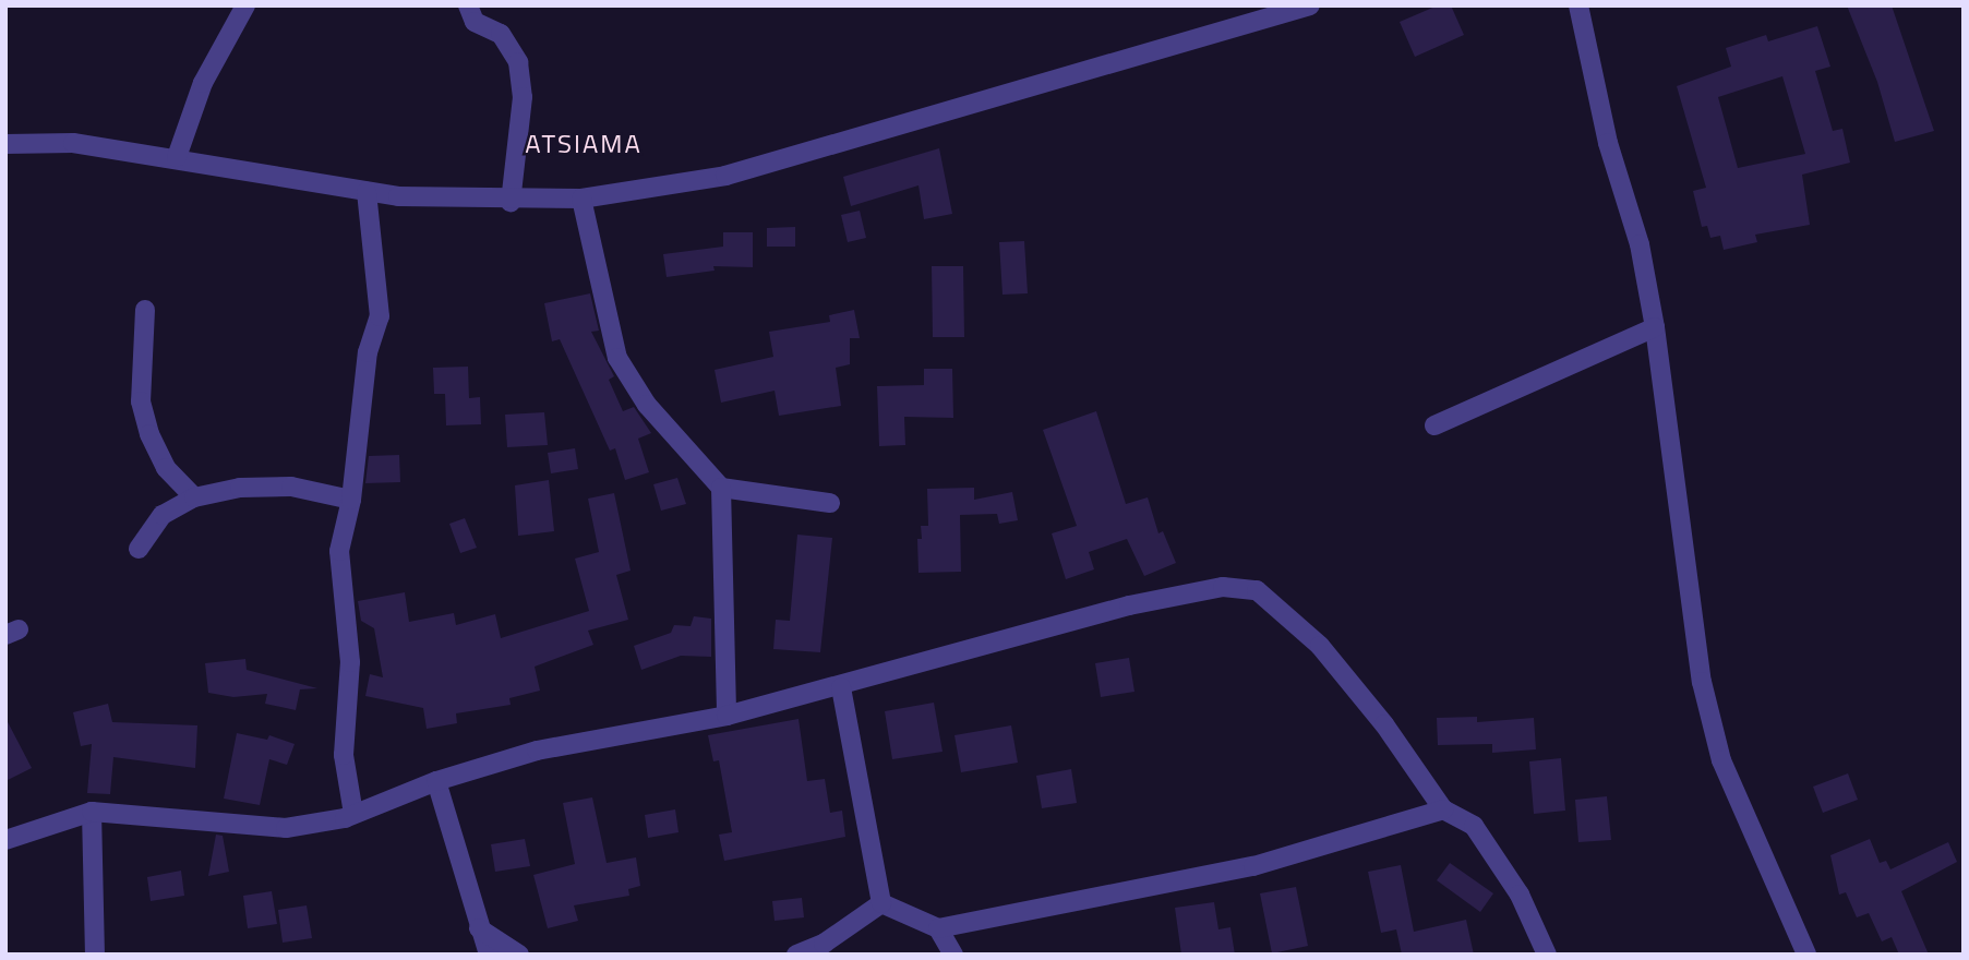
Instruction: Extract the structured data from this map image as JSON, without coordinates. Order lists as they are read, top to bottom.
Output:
{
  "districts": ["ATSIAMA"]
}
